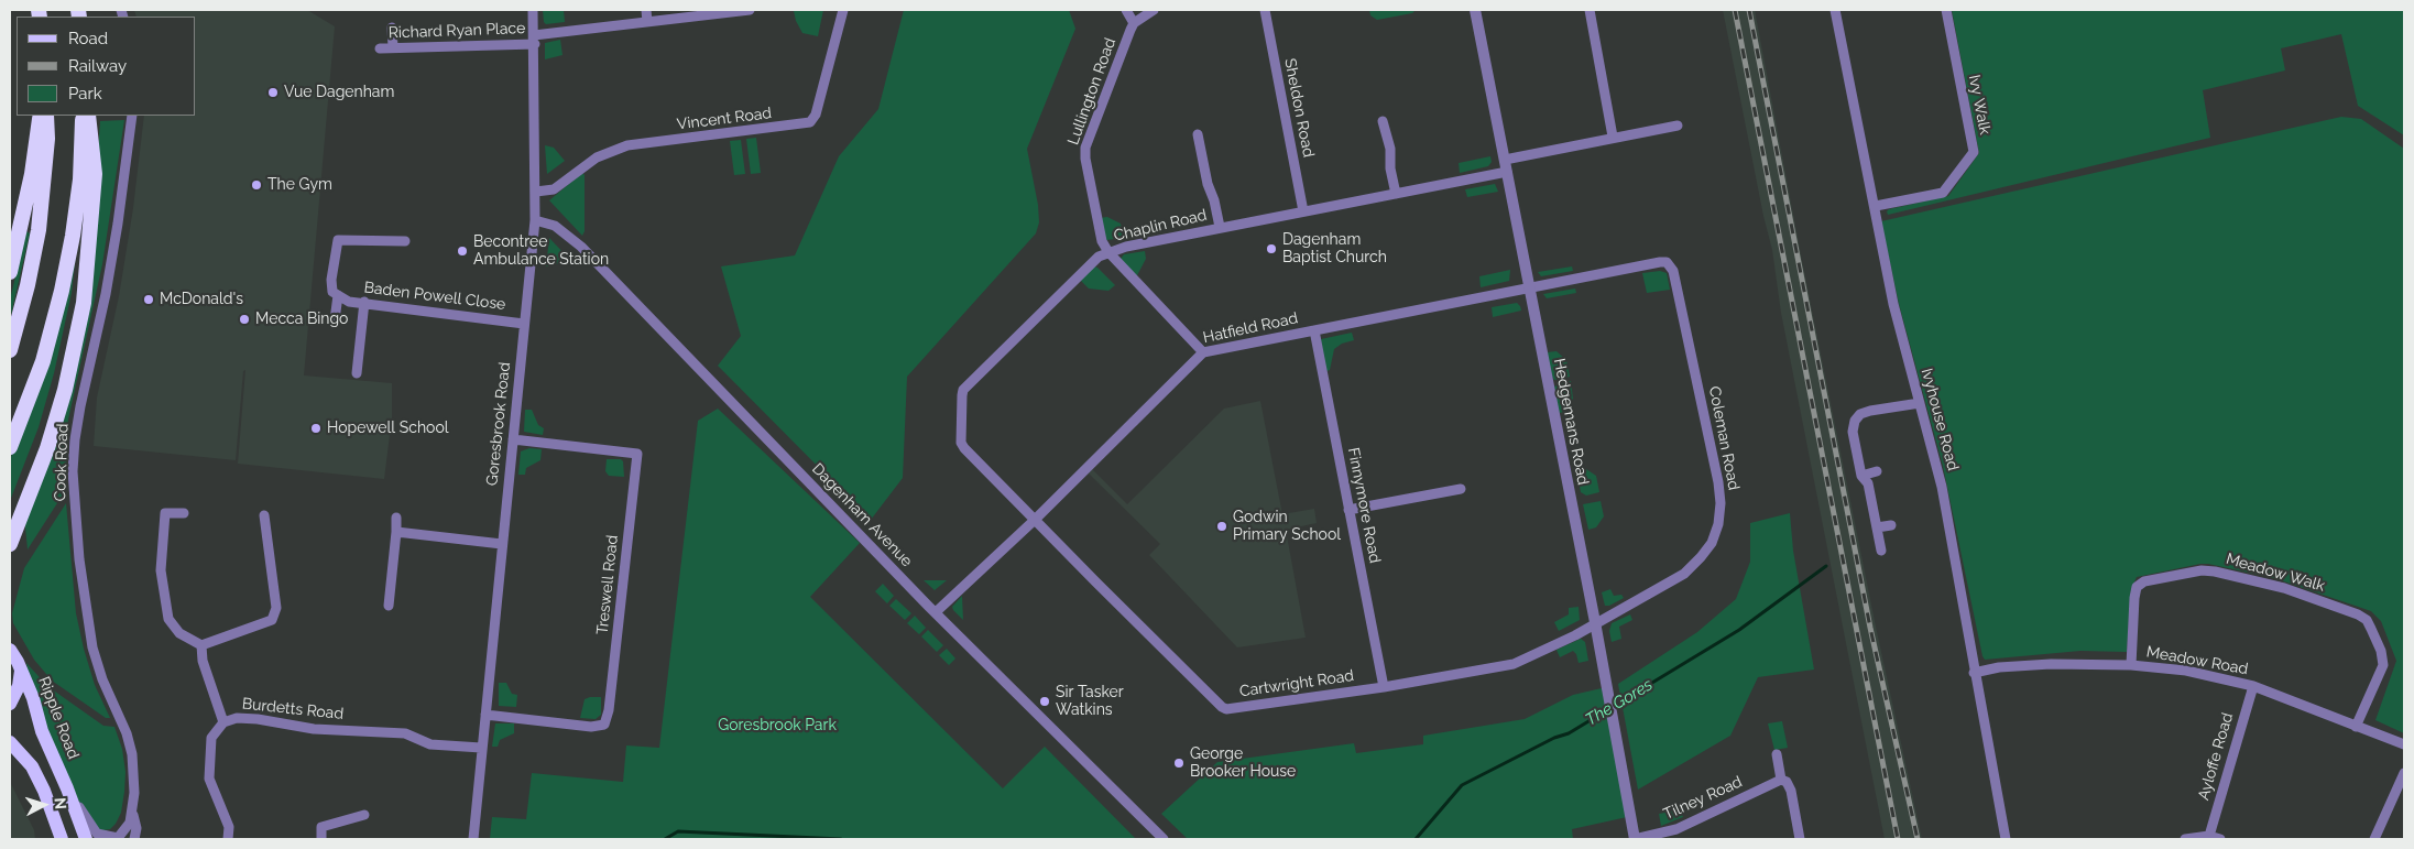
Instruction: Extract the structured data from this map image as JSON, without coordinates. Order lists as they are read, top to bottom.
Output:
{
  "streets": {
    "main road": ["Ripple Road"],
    "street": [
      "Richard Ryan Place",
      "Lullington Road",
      "Ivy Walk",
      "Sheldon Road",
      "Vincent Road",
      "Chaplin Road",
      "Baden Powell Close",
      "Hatfield Road",
      "Ivyhouse Road",
      "Hedgemans Road",
      "Goresbrook Road",
      "Coleman Road",
      "Cook Road",
      "Finnymore Road",
      "Dagenham Avenue",
      "Meadow Walk",
      "Treswell Road",
      "Meadow Road",
      "Cartwright Road",
      "Burdetts Road",
      "Ayloffe Road",
      "Tilney Road"
    ]
  },
  "crossings": [
    ["Richard Ryan Place", "Goresbrook Road"],
    ["Lullington Road", "Chaplin Road"],
    ["Lullington Road", "Hatfield Road"],
    ["Ivy Walk", "Ivyhouse Road"],
    ["Sheldon Road", "Chaplin Road"],
    ["Vincent Road", "Goresbrook Road"],
    ["Chaplin Road", "Hatfield Road"],
    ["Chaplin Road", "Hedgemans Road"],
    ["Chaplin Road", "Cartwright Road"],
    ["Baden Powell Close", "Goresbrook Road"],
    ["Hatfield Road", "Hedgemans Road"],
    ["Hatfield Road", "Coleman Road"],
    ["Hatfield Road", "Finnymore Road"],
    ["Hatfield Road", "Dagenham Avenue"],
    ["Hatfield Road", "Cartwright Road"],
    ["Ivyhouse Road", "Meadow Road"],
    ["Hedgemans Road", "Coleman Road"],
    ["Hedgemans Road", "Cartwright Road"],
    ["Hedgemans Road", "Tilney Road"],
    ["Goresbrook Road", "Dagenham Avenue"],
    ["Goresbrook Road", "Treswell Road"],
    ["Goresbrook Road", "Burdetts Road"],
    ["Coleman Road", "Cartwright Road"],
    ["Cook Road", "Ripple Road"],
    ["Finnymore Road", "Cartwright Road"],
    ["Meadow Walk", "Meadow Road"],
    ["Meadow Road", "Ayloffe Road"]
  ],
  "water": ["The Gores"],
  "parks": ["Goresbrook Park"],
  "places": [
    "Vue Dagenham",
    "The Gym",
    "Dagenham Baptist Church",
    "Becontree Ambulance Station",
    "McDonald's",
    "Mecca Bingo",
    "Hopewell School",
    "Godwin Primary School",
    "Sir Tasker Watkins",
    "George Brooker House"
  ],
  "legend": ["Road", "Railway", "Park"],
  "north": "right"
}
